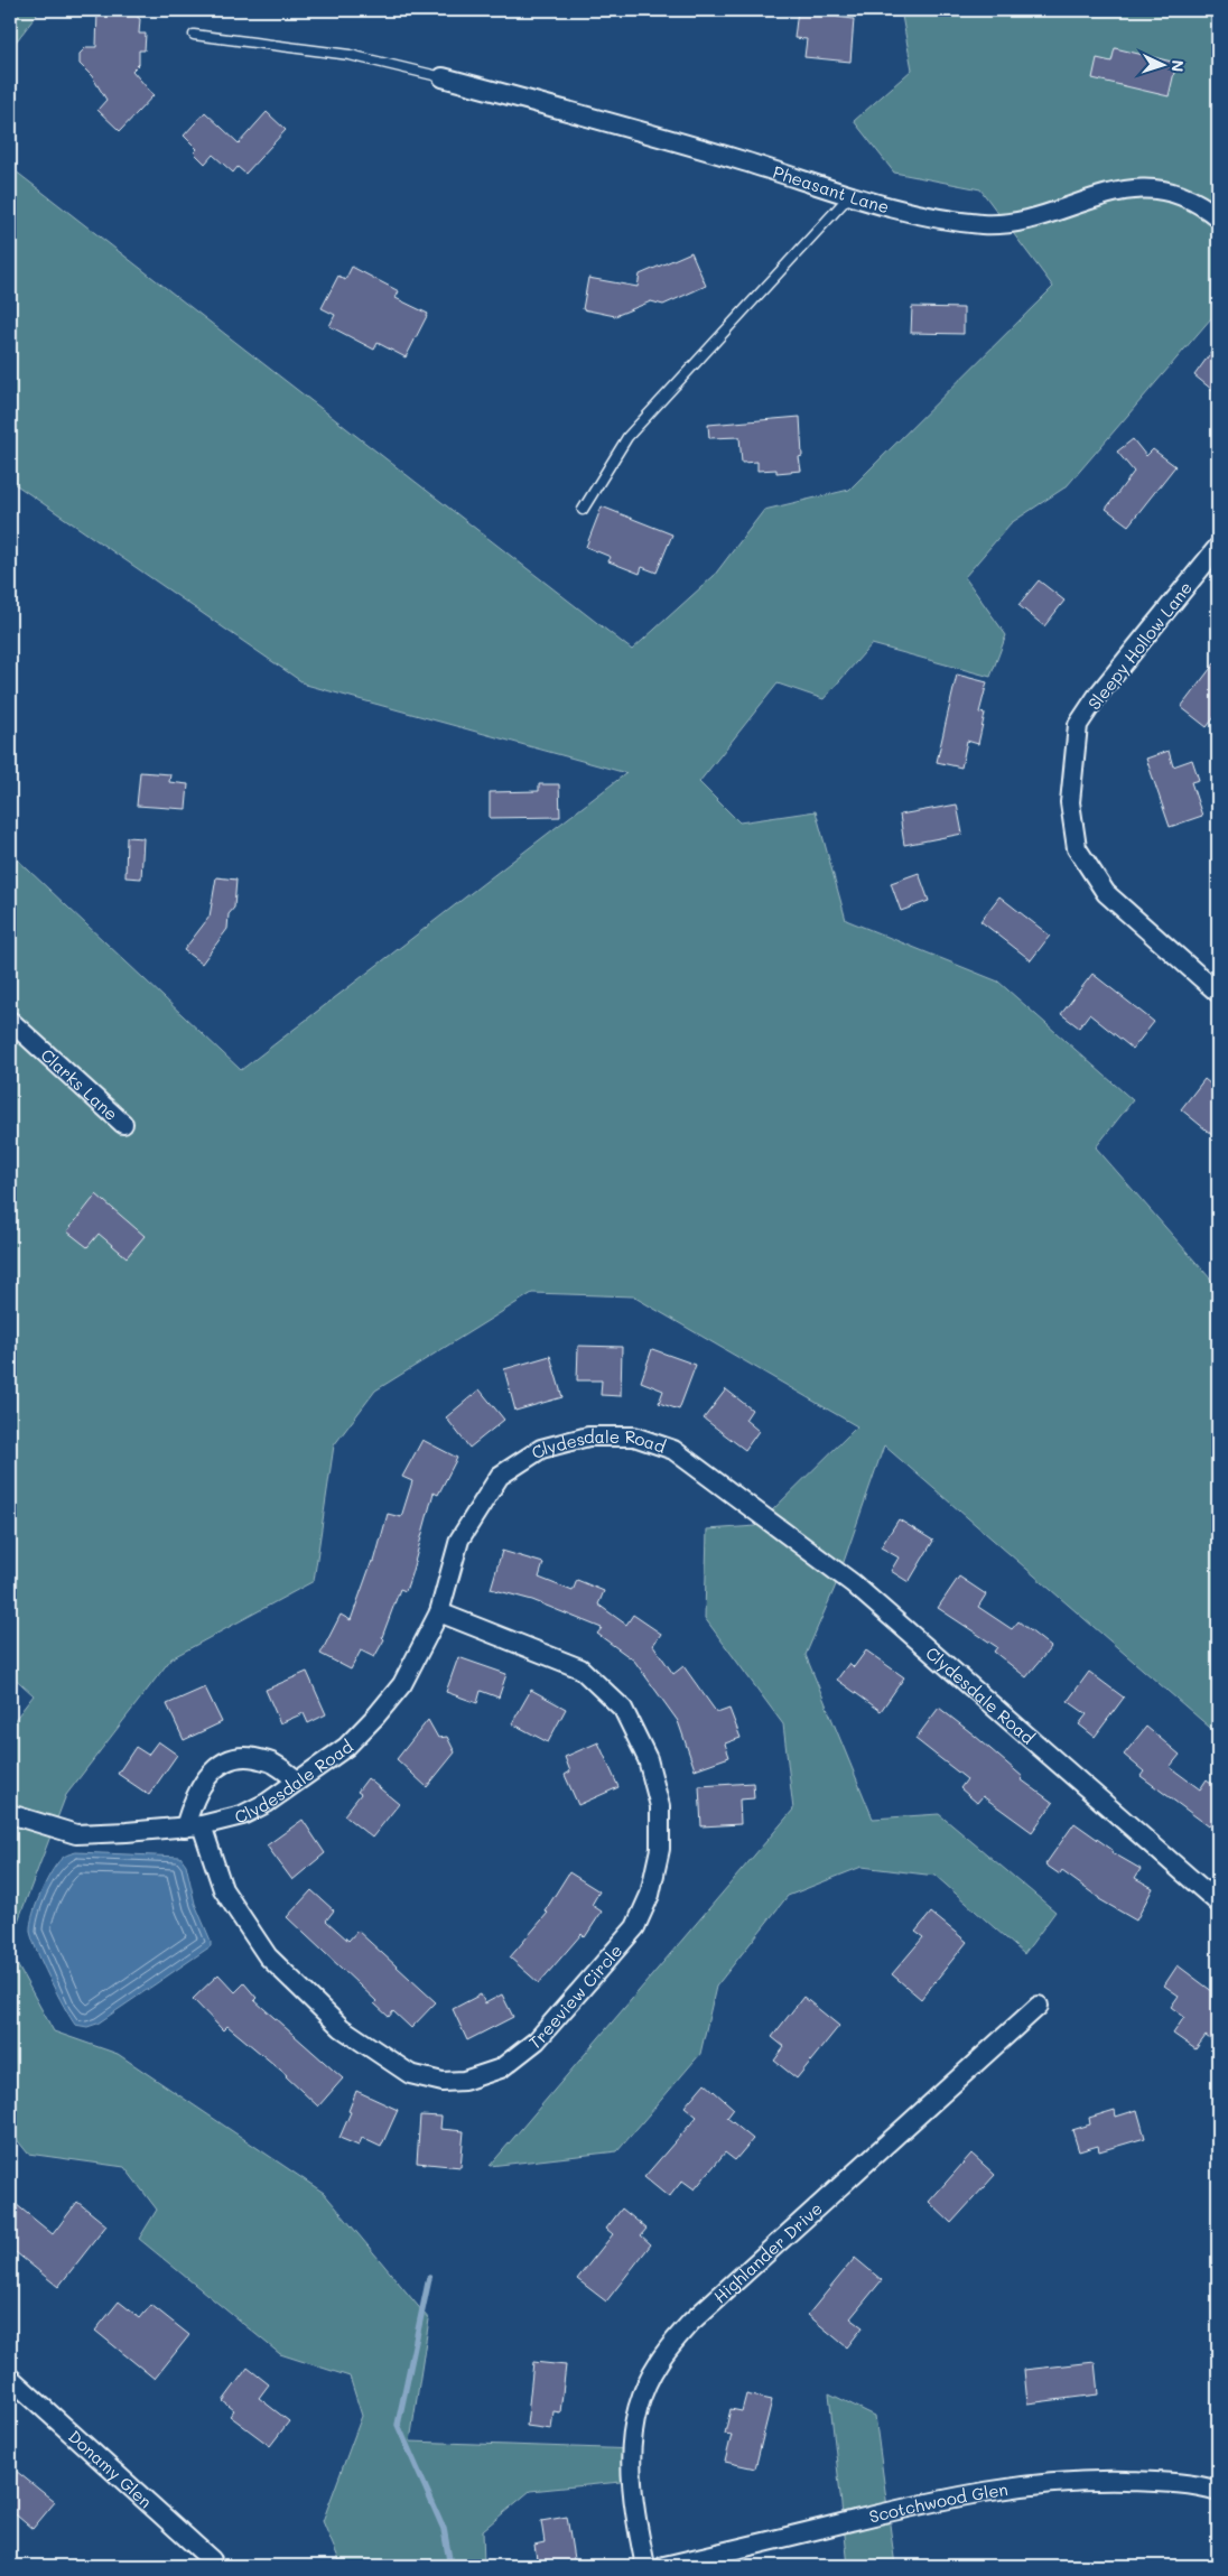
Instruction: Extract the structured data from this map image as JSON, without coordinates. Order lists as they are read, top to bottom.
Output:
{
  "streets": {
    "street": [
      "Pheasant Lane",
      "Sleepy Hollow Lane",
      "Clarks Lane",
      "Clydesdale Road",
      "Treeview Circle",
      "Highlander Drive",
      "Donamy Glen",
      "Scotchwood Glen"
    ]
  },
  "crossings": [
    ["Clydesdale Road", "Treeview Circle"]
  ],
  "north": "right"
}
